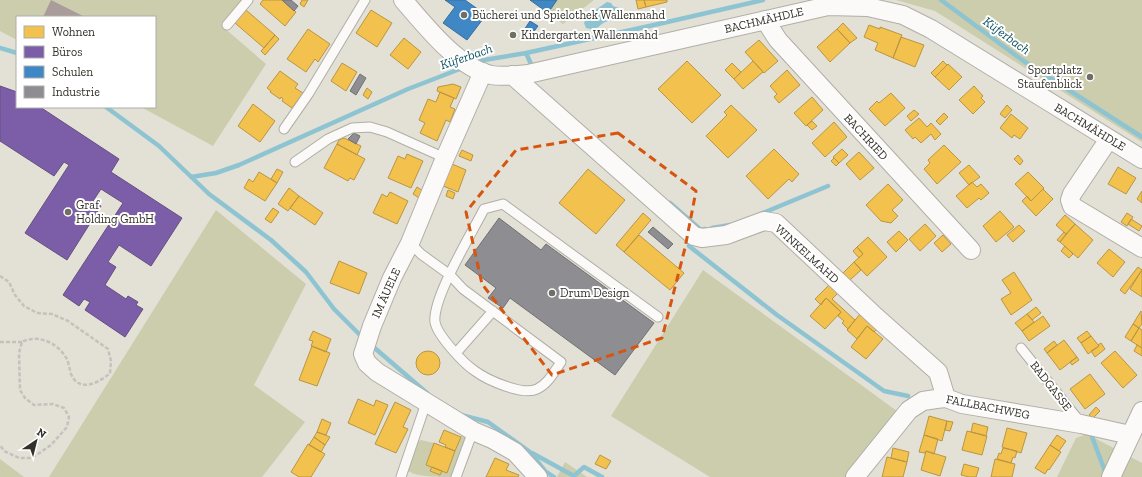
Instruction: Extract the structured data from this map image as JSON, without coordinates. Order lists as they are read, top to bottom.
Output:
{
  "streets": {
    "street": [
      "BACHMÄHDLE",
      "BACHRIED",
      "WINKELMAHD",
      "IM ÄUELE",
      "FALLBACHWEG"
    ],
    "lane": ["BADGASSE"]
  },
  "crossings": [
    ["BACHMÄHDLE", "BACHRIED"],
    ["BACHMÄHDLE", "WINKELMAHD"],
    ["BACHMÄHDLE", "IM ÄUELE"],
    ["WINKELMAHD", "FALLBACHWEG"],
    ["BADGASSE", "FALLBACHWEG"]
  ],
  "water": ["Küferbach"],
  "places": [
    "Bücherei und Spielothek Wallenmahd",
    "Kindergarten Wallenmahd",
    "Sportplatz Staufenblick",
    "Graf Holding GmbH",
    "Drum Design"
  ],
  "legend": [
    "Wohnen",
    "Büros",
    "Schulen",
    "Industrie"
  ],
  "north": "top right"
}
